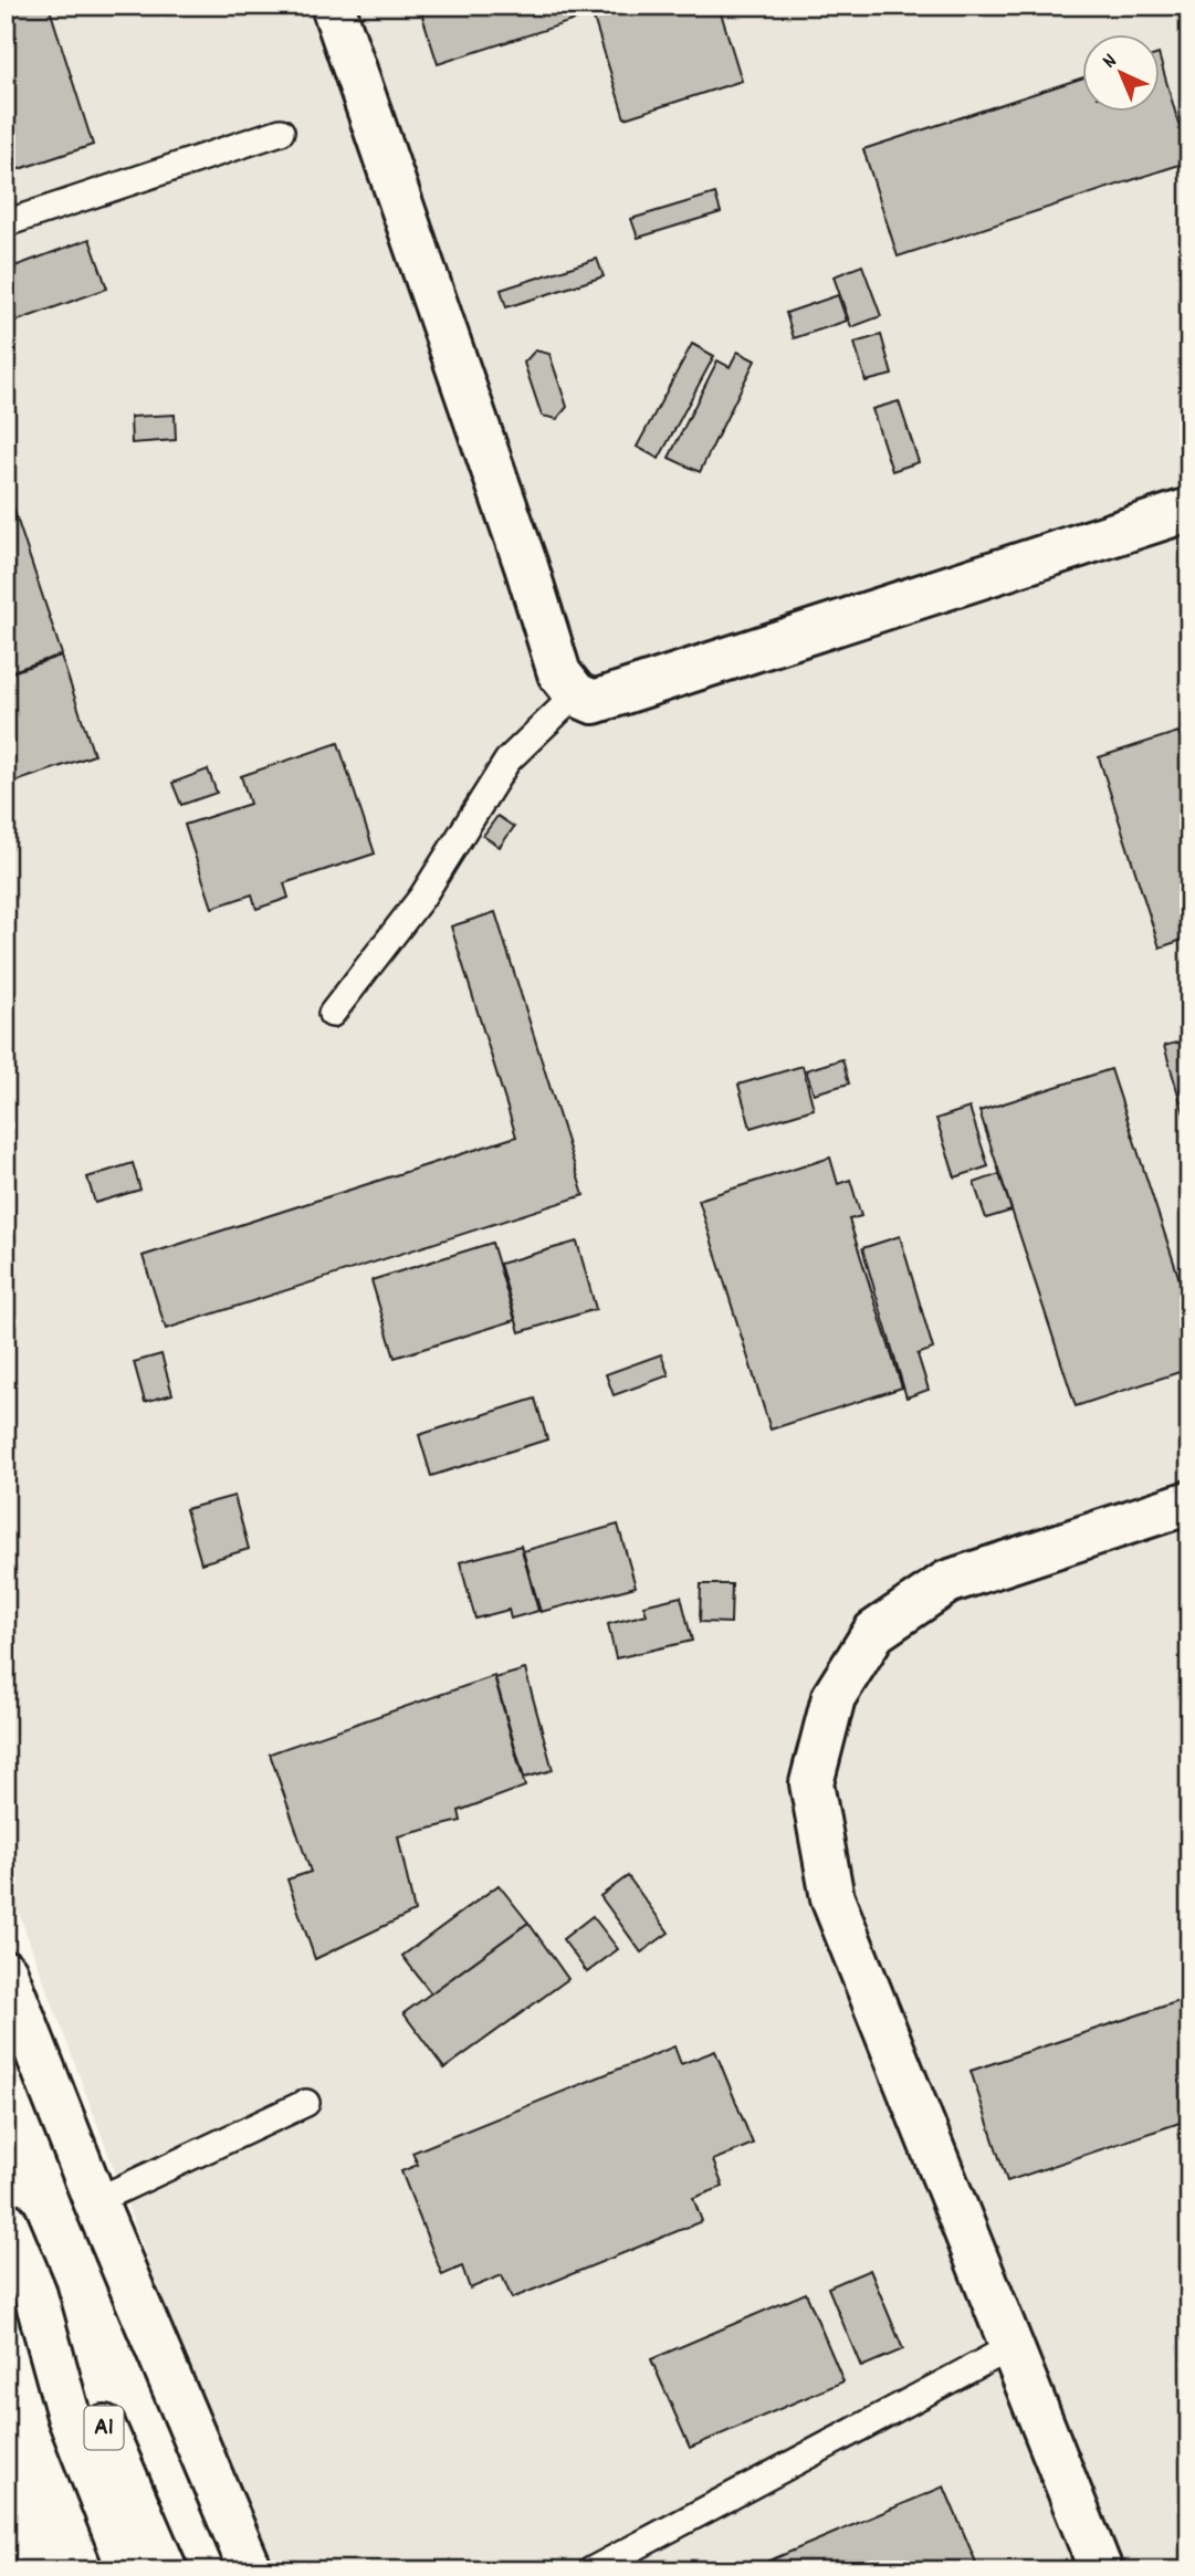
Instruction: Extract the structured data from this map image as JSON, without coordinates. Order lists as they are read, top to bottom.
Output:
{
  "streets": {
    "main road": ["A1"]
  },
  "north": "top left"
}
